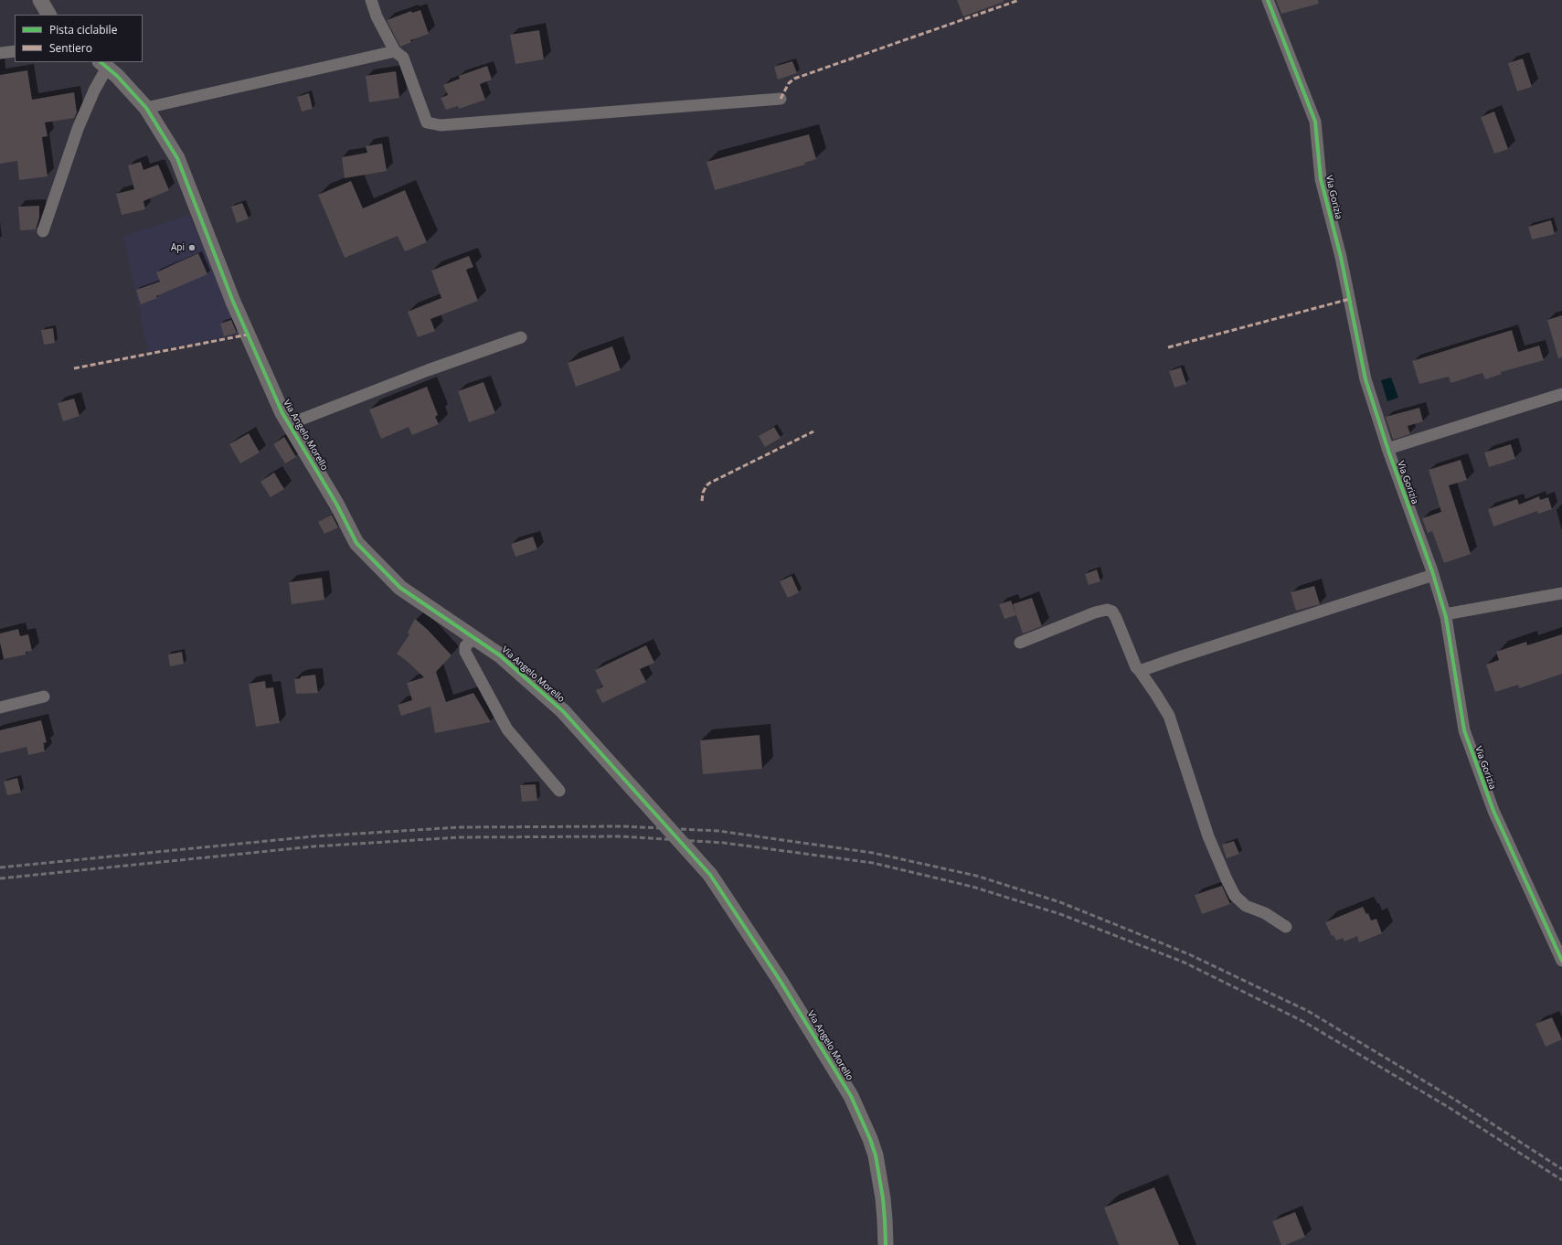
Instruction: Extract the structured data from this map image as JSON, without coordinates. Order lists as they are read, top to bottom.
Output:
{
  "streets": {
    "street": ["Via Gorizia", "Via Angelo Morello"]
  },
  "places": ["Api"],
  "legend": ["Pista ciclabile", "Sentiero"]
}
